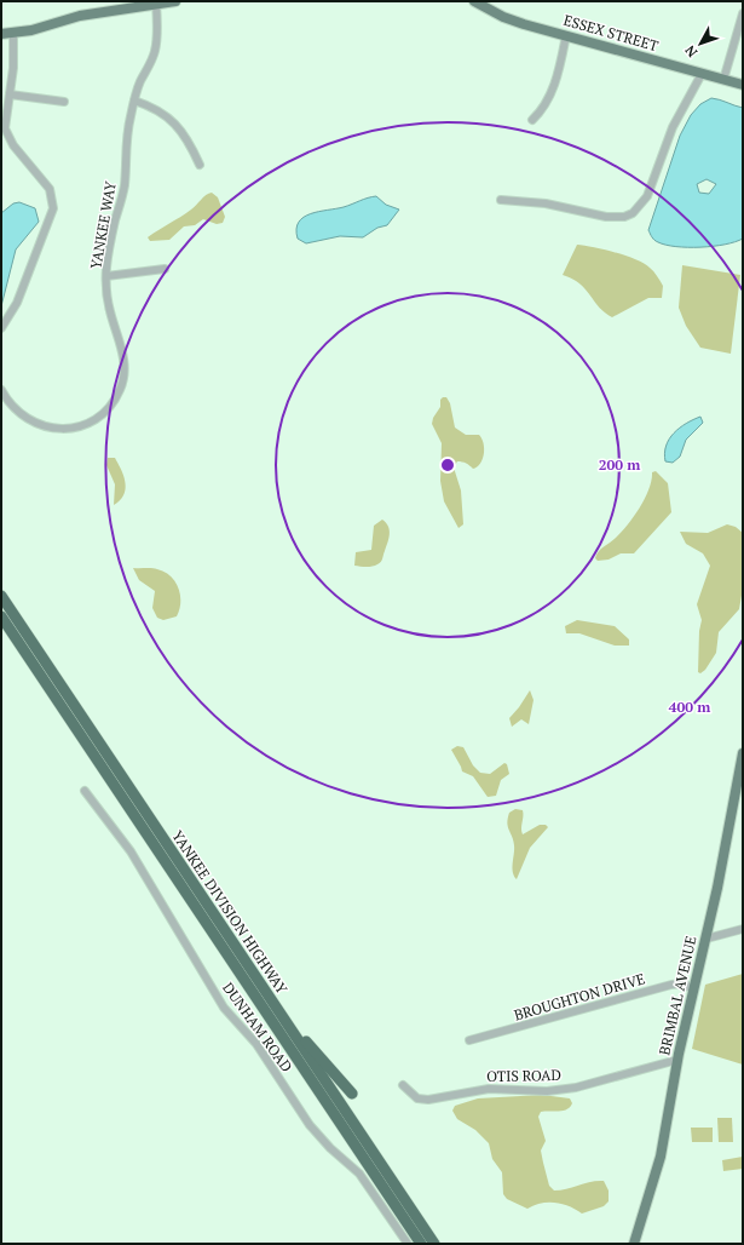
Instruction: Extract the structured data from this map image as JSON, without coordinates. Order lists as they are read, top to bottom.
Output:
{
  "streets": {
    "highway": ["YANKEE DIVISION HIGHWAY"],
    "main road": ["ESSEX STREET", "BRIMBAL AVENUE"],
    "street": [
      "YANKEE WAY",
      "BROUGHTON DRIVE",
      "DUNHAM ROAD",
      "OTIS ROAD"
    ]
  },
  "crossings": [
    ["BRIMBAL AVENUE", "BROUGHTON DRIVE"],
    ["BRIMBAL AVENUE", "OTIS ROAD"]
  ],
  "north": "bottom left",
  "rings": ["200 m", "400 m"]
}
